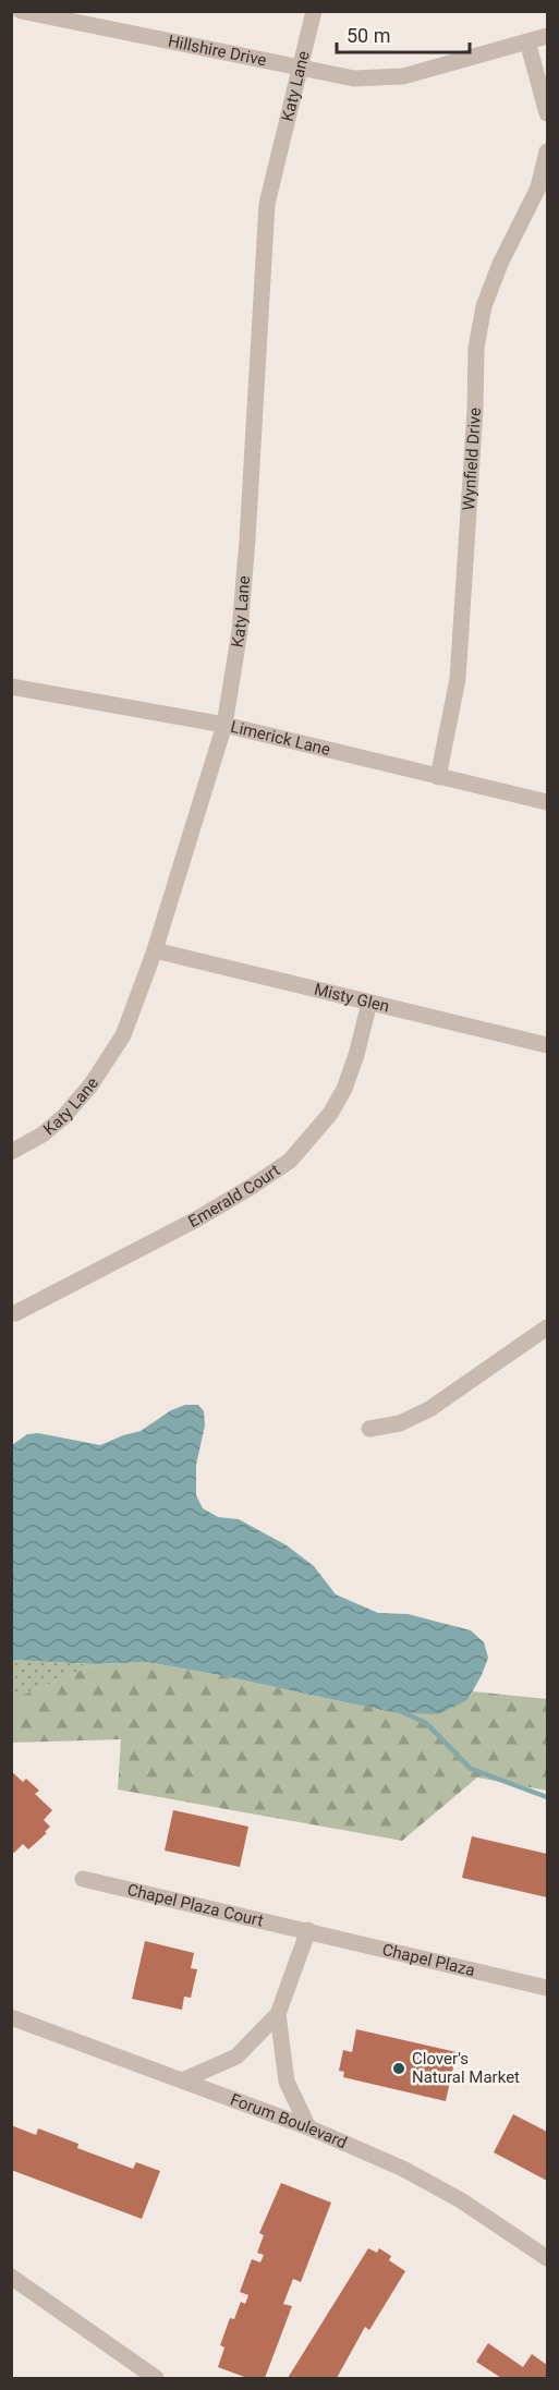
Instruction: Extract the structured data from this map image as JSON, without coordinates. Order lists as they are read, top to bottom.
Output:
{
  "streets": {
    "street": [
      "Hillshire Drive",
      "Katy Lane",
      "Wynfield Drive",
      "Limerick Lane",
      "Misty Glen",
      "Emerald Court",
      "Chapel Plaza Court",
      "Chapel Plaza",
      "Forum Boulevard"
    ]
  },
  "crossings": [
    ["Hillshire Drive", "Katy Lane"],
    ["Katy Lane", "Limerick Lane"],
    ["Katy Lane", "Misty Glen"],
    ["Wynfield Drive", "Limerick Lane"],
    ["Misty Glen", "Emerald Court"],
    ["Chapel Plaza Court", "Chapel Plaza"]
  ],
  "places": ["Clover's Natural Market"],
  "scale_bar": "50 m"
}
